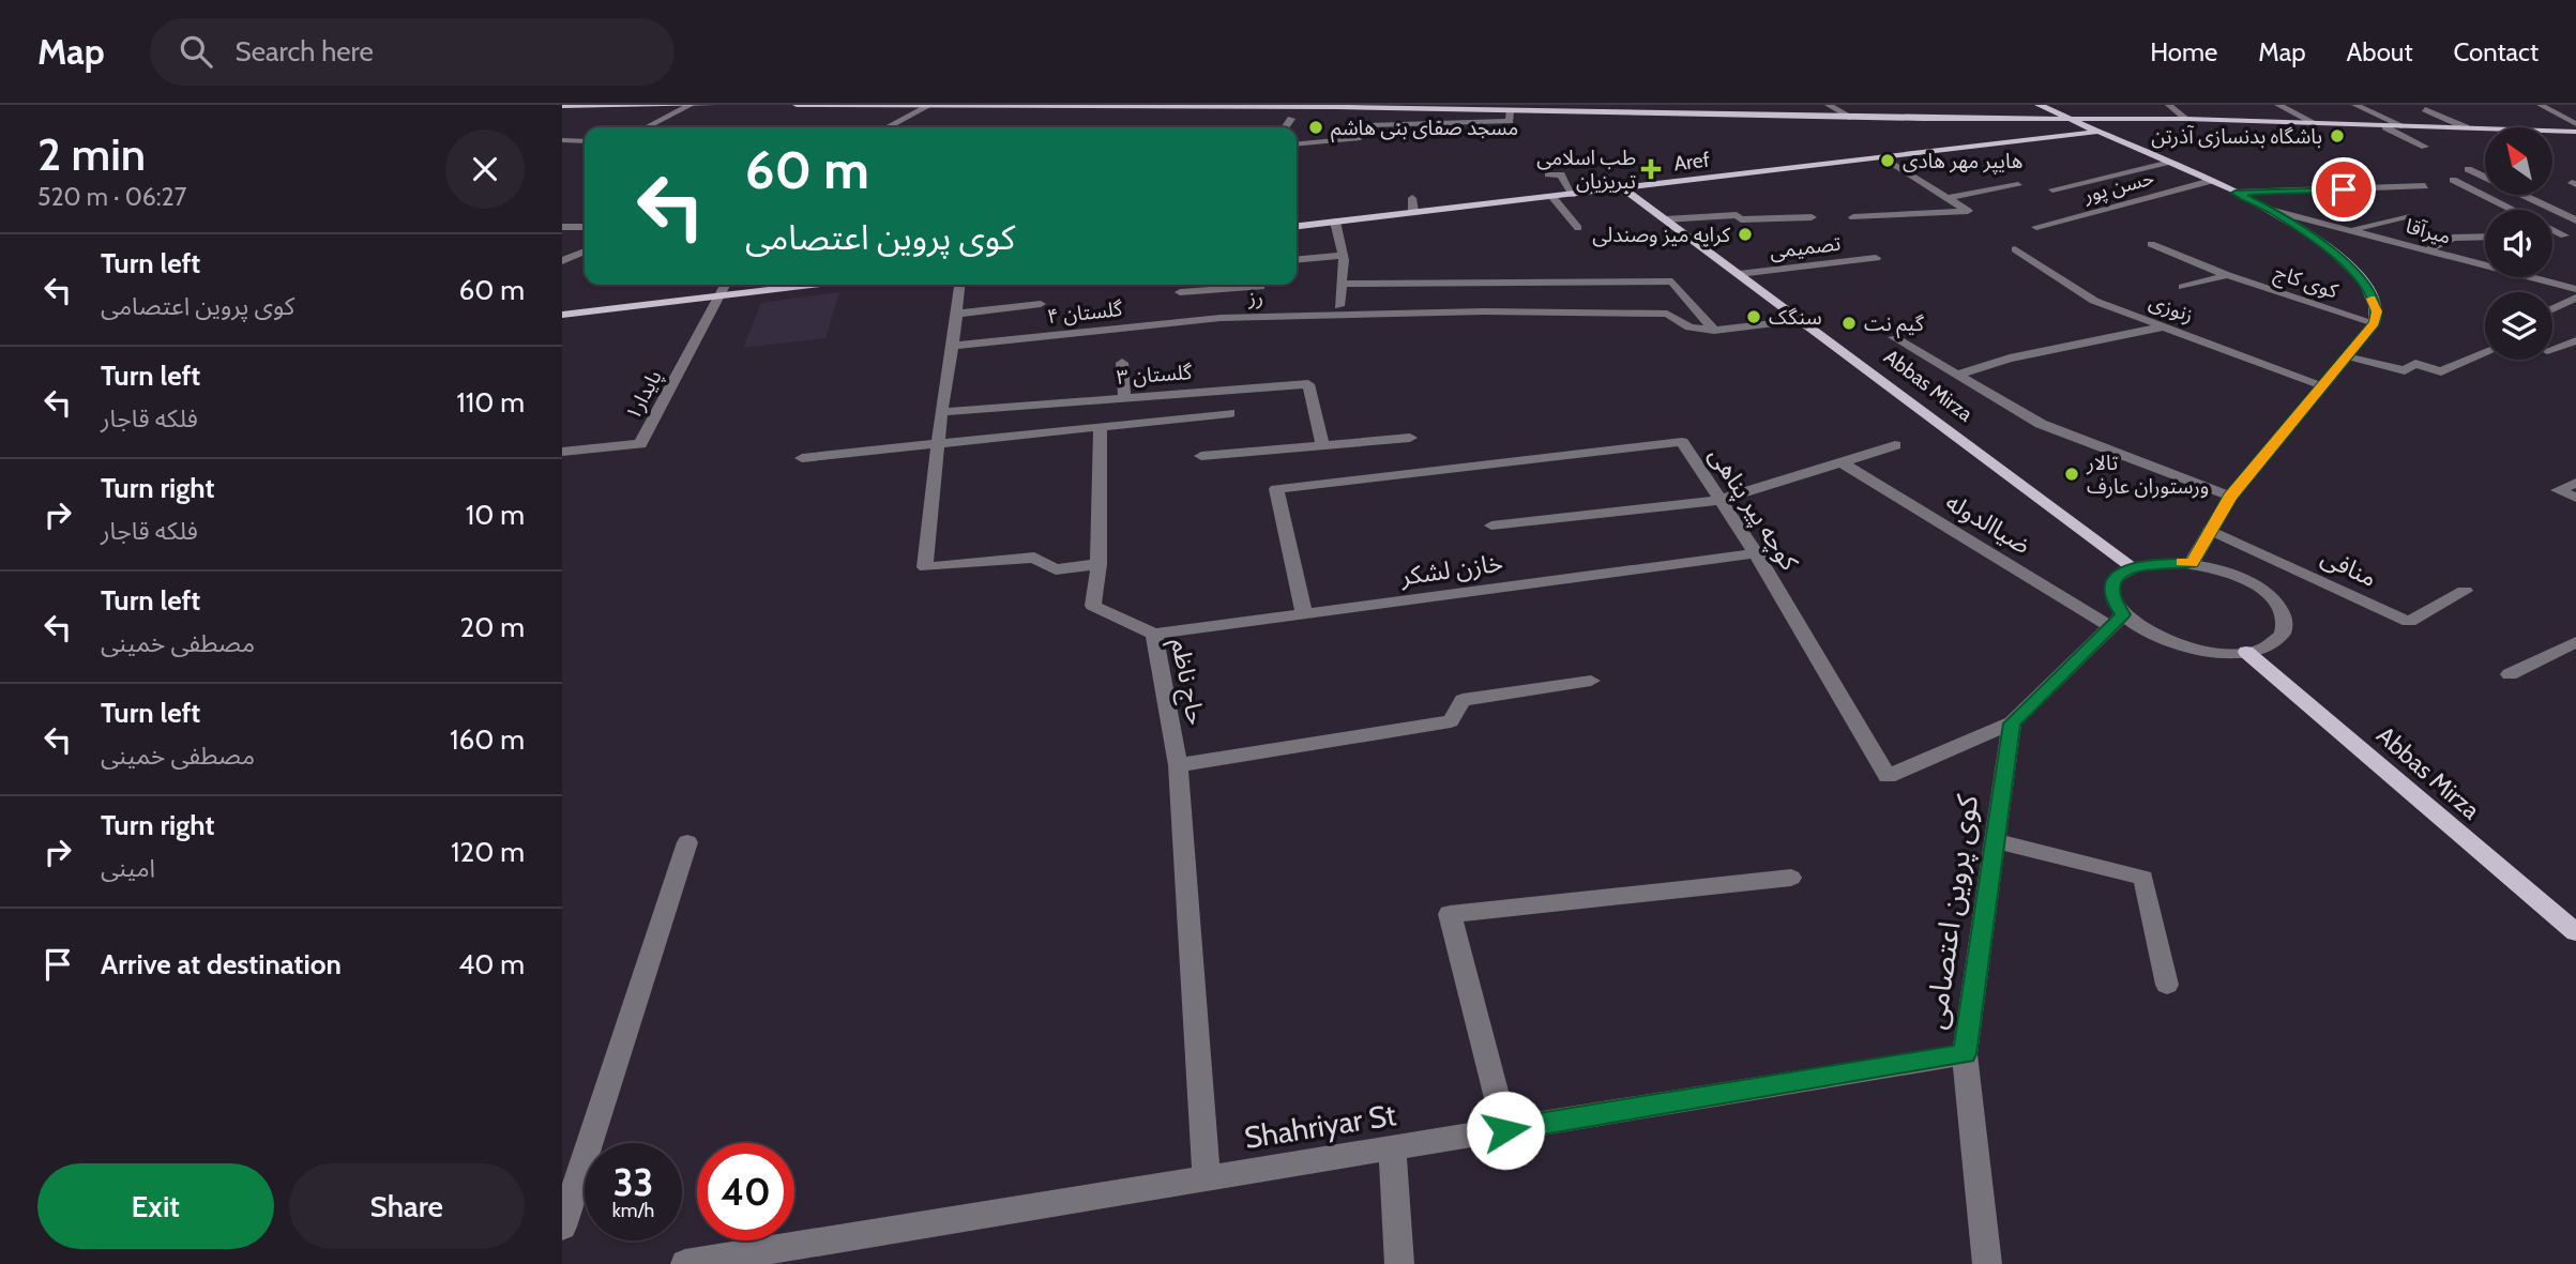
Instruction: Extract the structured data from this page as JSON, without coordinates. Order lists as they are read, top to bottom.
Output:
{
  "streets": {
    "main road": ["Aref", "Abbas Mirza"],
    "street": [
      "حسن پور",
      "میرآقا",
      "تصمیمی",
      "کوی کاج",
      "رز",
      "زنوزی",
      "گلستان ۴",
      "گلستان ۳",
      "پایدار۱",
      "کوچه پیر پناهی",
      "ضیاالدوله",
      "منافی",
      "خازن لشکر",
      "حاج ناظم",
      "کوی پروین اعتصامی",
      "Shahriyar St"
    ]
  },
  "crossings": [
    ["Aref", "Abbas Mirza"],
    ["تصمیمی", "Abbas Mirza"],
    ["رز", "گلستان ۴"],
    ["Abbas Mirza", "ضیاالدوله"],
    ["کوچه پیر پناهی", "خازن لشکر"],
    ["کوچه پیر پناهی", "کوی پروین اعتصامی"],
    ["خازن لشکر", "حاج ناظم"],
    ["حاج ناظم", "Shahriyar St"],
    ["کوی پروین اعتصامی", "Shahriyar St"]
  ],
  "places": {
    "other": [
      "مسجد صفای بنی هاشم",
      "باشگاه بدنسازی آذرتن",
      "هایپر مهر هادی",
      "کرایه میز وصندلی",
      "سنگک",
      "گیم نت",
      "تالار ورستوران عارف"
    ],
    "health": ["طب اسلامی تبریزیان"]
  },
  "north": "top left",
  "page": {
    "header": "Map",
    "search": "Search here",
    "nav": [
      "Home",
      "Map",
      "About",
      "Contact"
    ],
    "heading": ["2 min", "520 m · 06:27"],
    "turn": ["60 m", "کوی پروین اعتصامی"],
    "list": [
      {
        "name": "Turn left",
        "note": "کوی پروین اعتصامی",
        "value": "60 m"
      },
      {
        "name": "Turn left",
        "note": "فلکه قاجار",
        "value": "110 m"
      },
      {
        "name": "Turn right",
        "note": "فلکه قاجار",
        "value": "10 m"
      },
      {
        "name": "Turn left",
        "note": "مصطفی خمینی",
        "value": "20 m"
      },
      {
        "name": "Turn left",
        "note": "مصطفی خمینی",
        "value": "160 m"
      },
      {
        "name": "Turn right",
        "note": "امینی",
        "value": "120 m"
      },
      {
        "name": "Arrive at destination",
        "value": "40 m"
      }
    ],
    "speed": "33 km/h",
    "limit": "40",
    "buttons": ["Exit", "Share"]
  }
}
